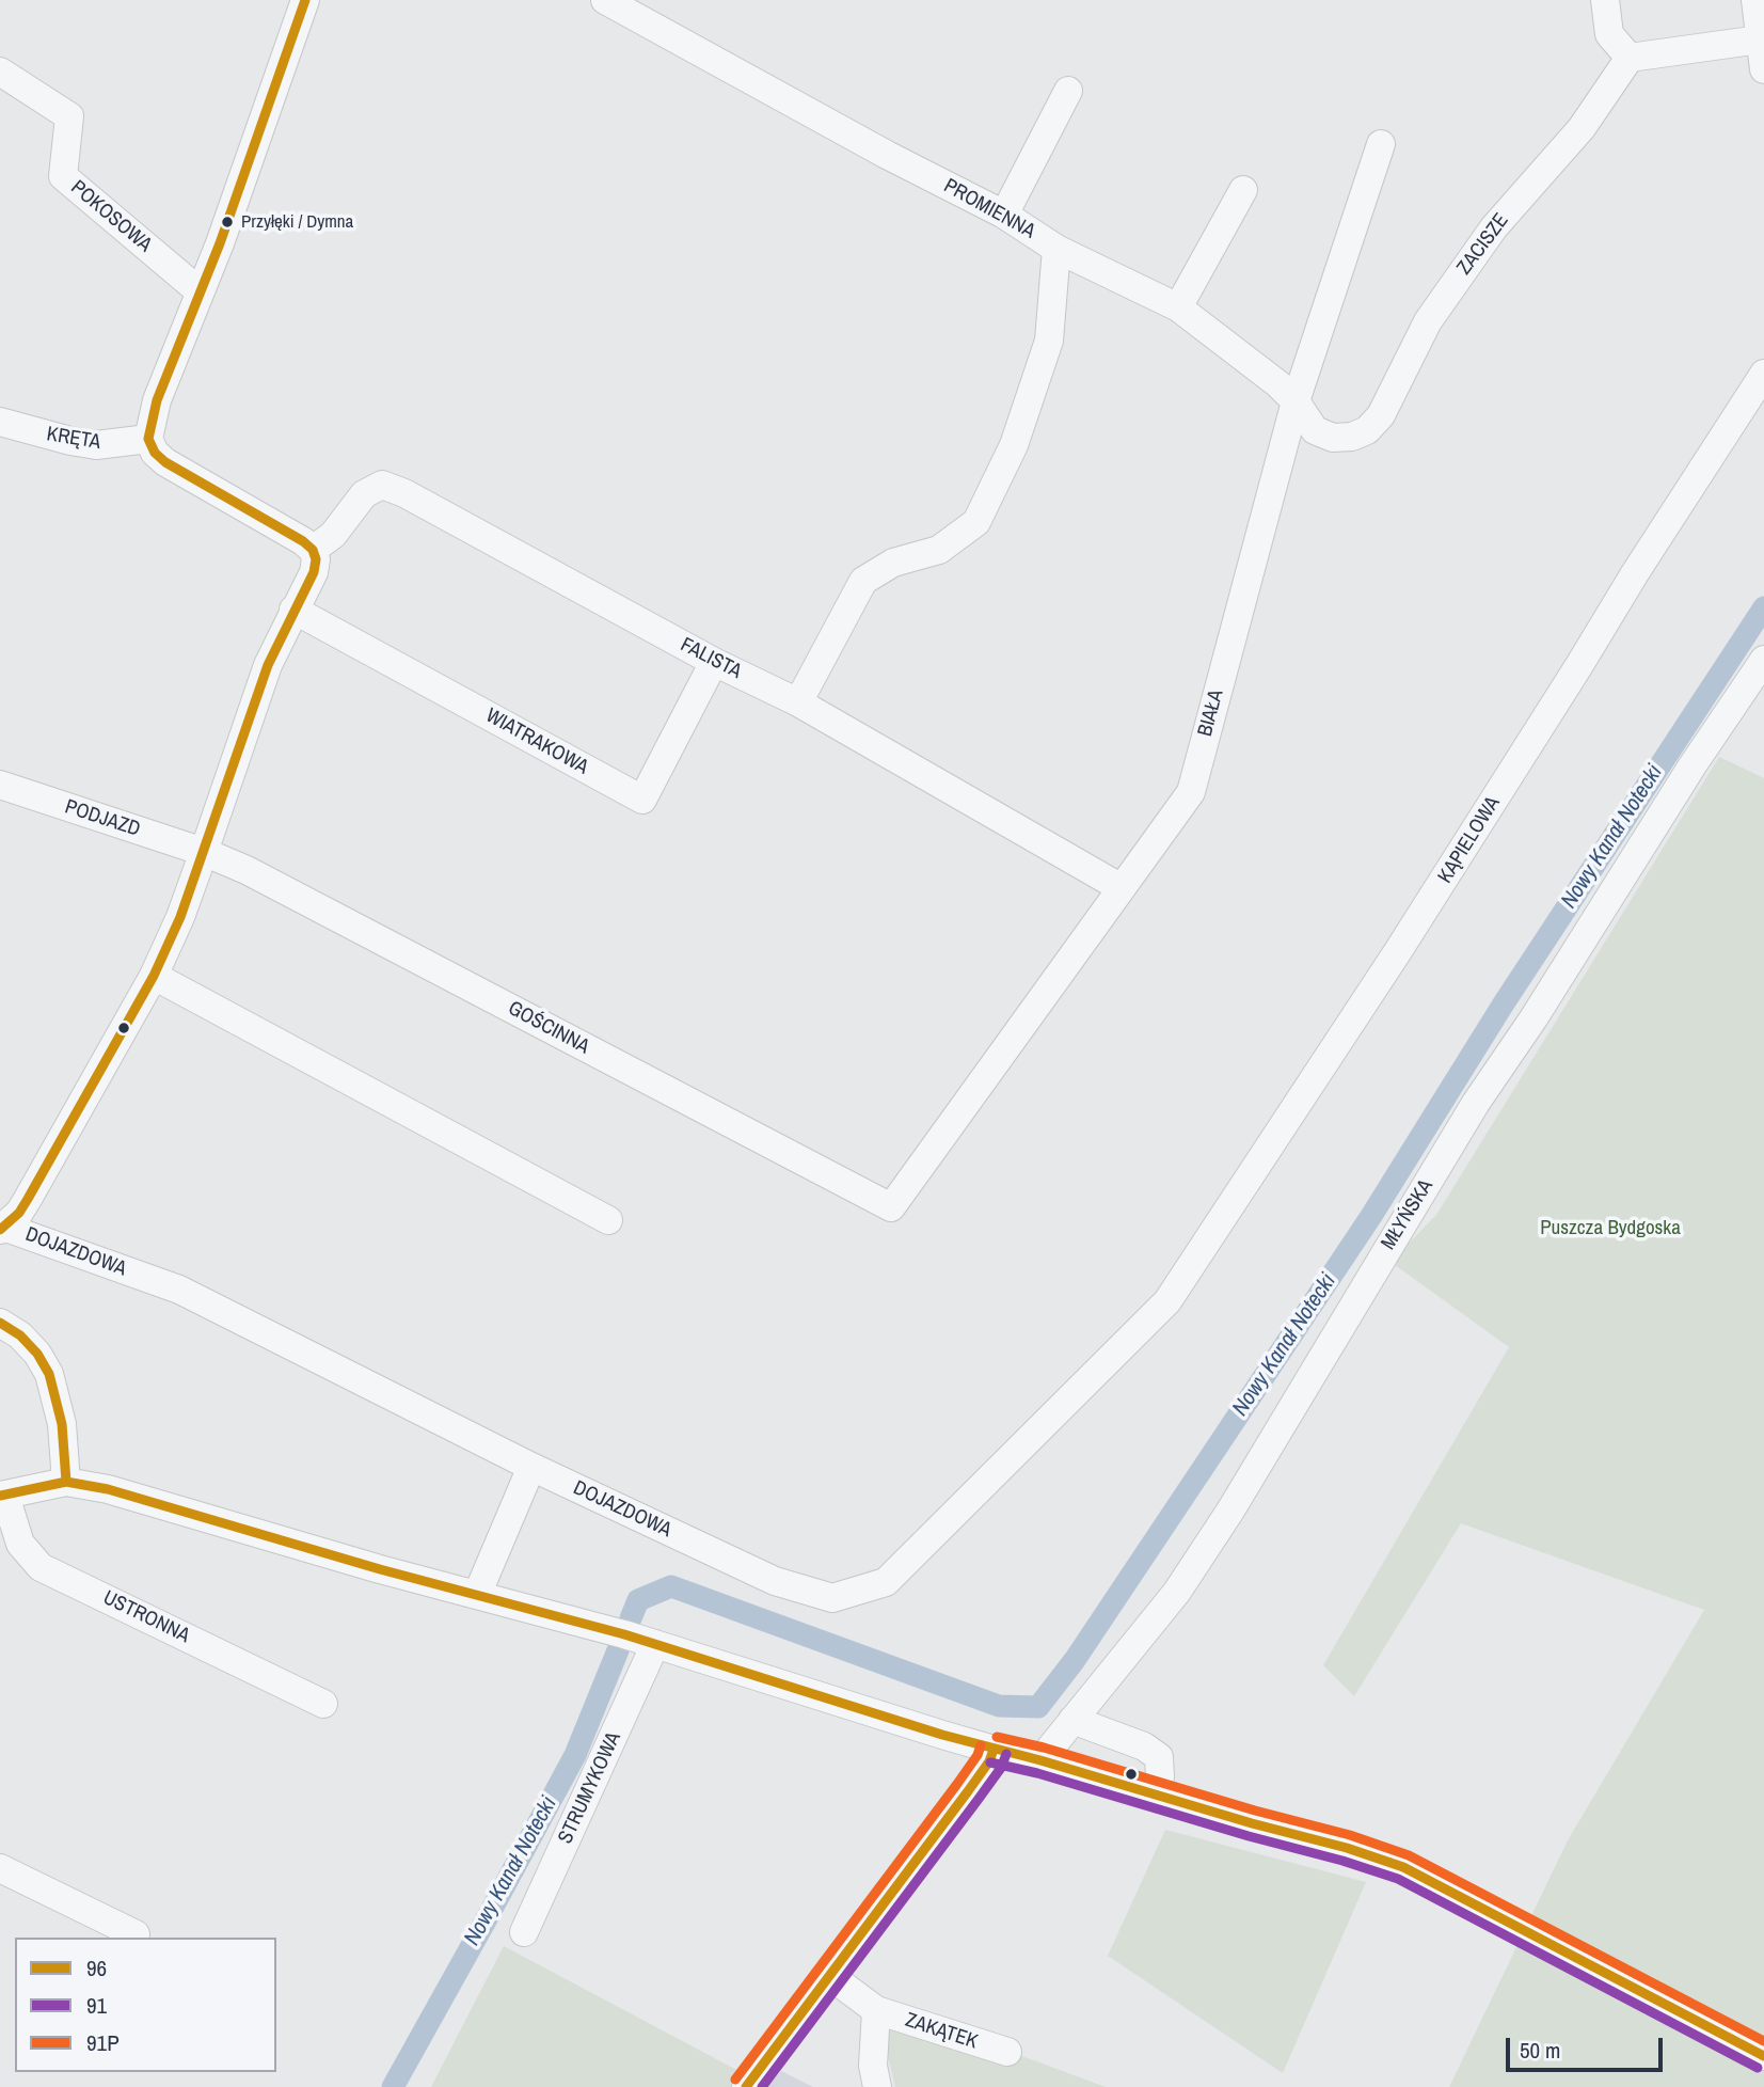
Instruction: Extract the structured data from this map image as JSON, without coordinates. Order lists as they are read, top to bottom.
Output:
{
  "streets": {
    "street": [
      "PROMIENNA",
      "POKOSOWA",
      "ZACISZE",
      "KRĘTA",
      "FALISTA",
      "BIAŁA",
      "WIATRAKOWA",
      "PODJAZD",
      "KĄPIELOWA",
      "GOŚCINNA",
      "MŁYŃSKA",
      "DOJAZDOWA",
      "USTRONNA",
      "STRUMYKOWA",
      "ZAKĄTEK"
    ]
  },
  "crossings": [
    ["PROMIENNA", "ZACISZE"],
    ["PROMIENNA", "BIAŁA"],
    ["FALISTA", "BIAŁA"],
    ["FALISTA", "WIATRAKOWA"],
    ["BIAŁA", "GOŚCINNA"],
    ["PODJAZD", "GOŚCINNA"],
    ["KĄPIELOWA", "DOJAZDOWA"]
  ],
  "water": ["Nowy Kanał Notecki"],
  "parks": ["Puszcza Bydgoska"],
  "places": ["Przyłęki / Dymna"],
  "lines": ["transit line 96", "transit line 91P", "transit line 91"],
  "legend": ["96", "91", "91P"],
  "scale_bar": "50 m"
}
